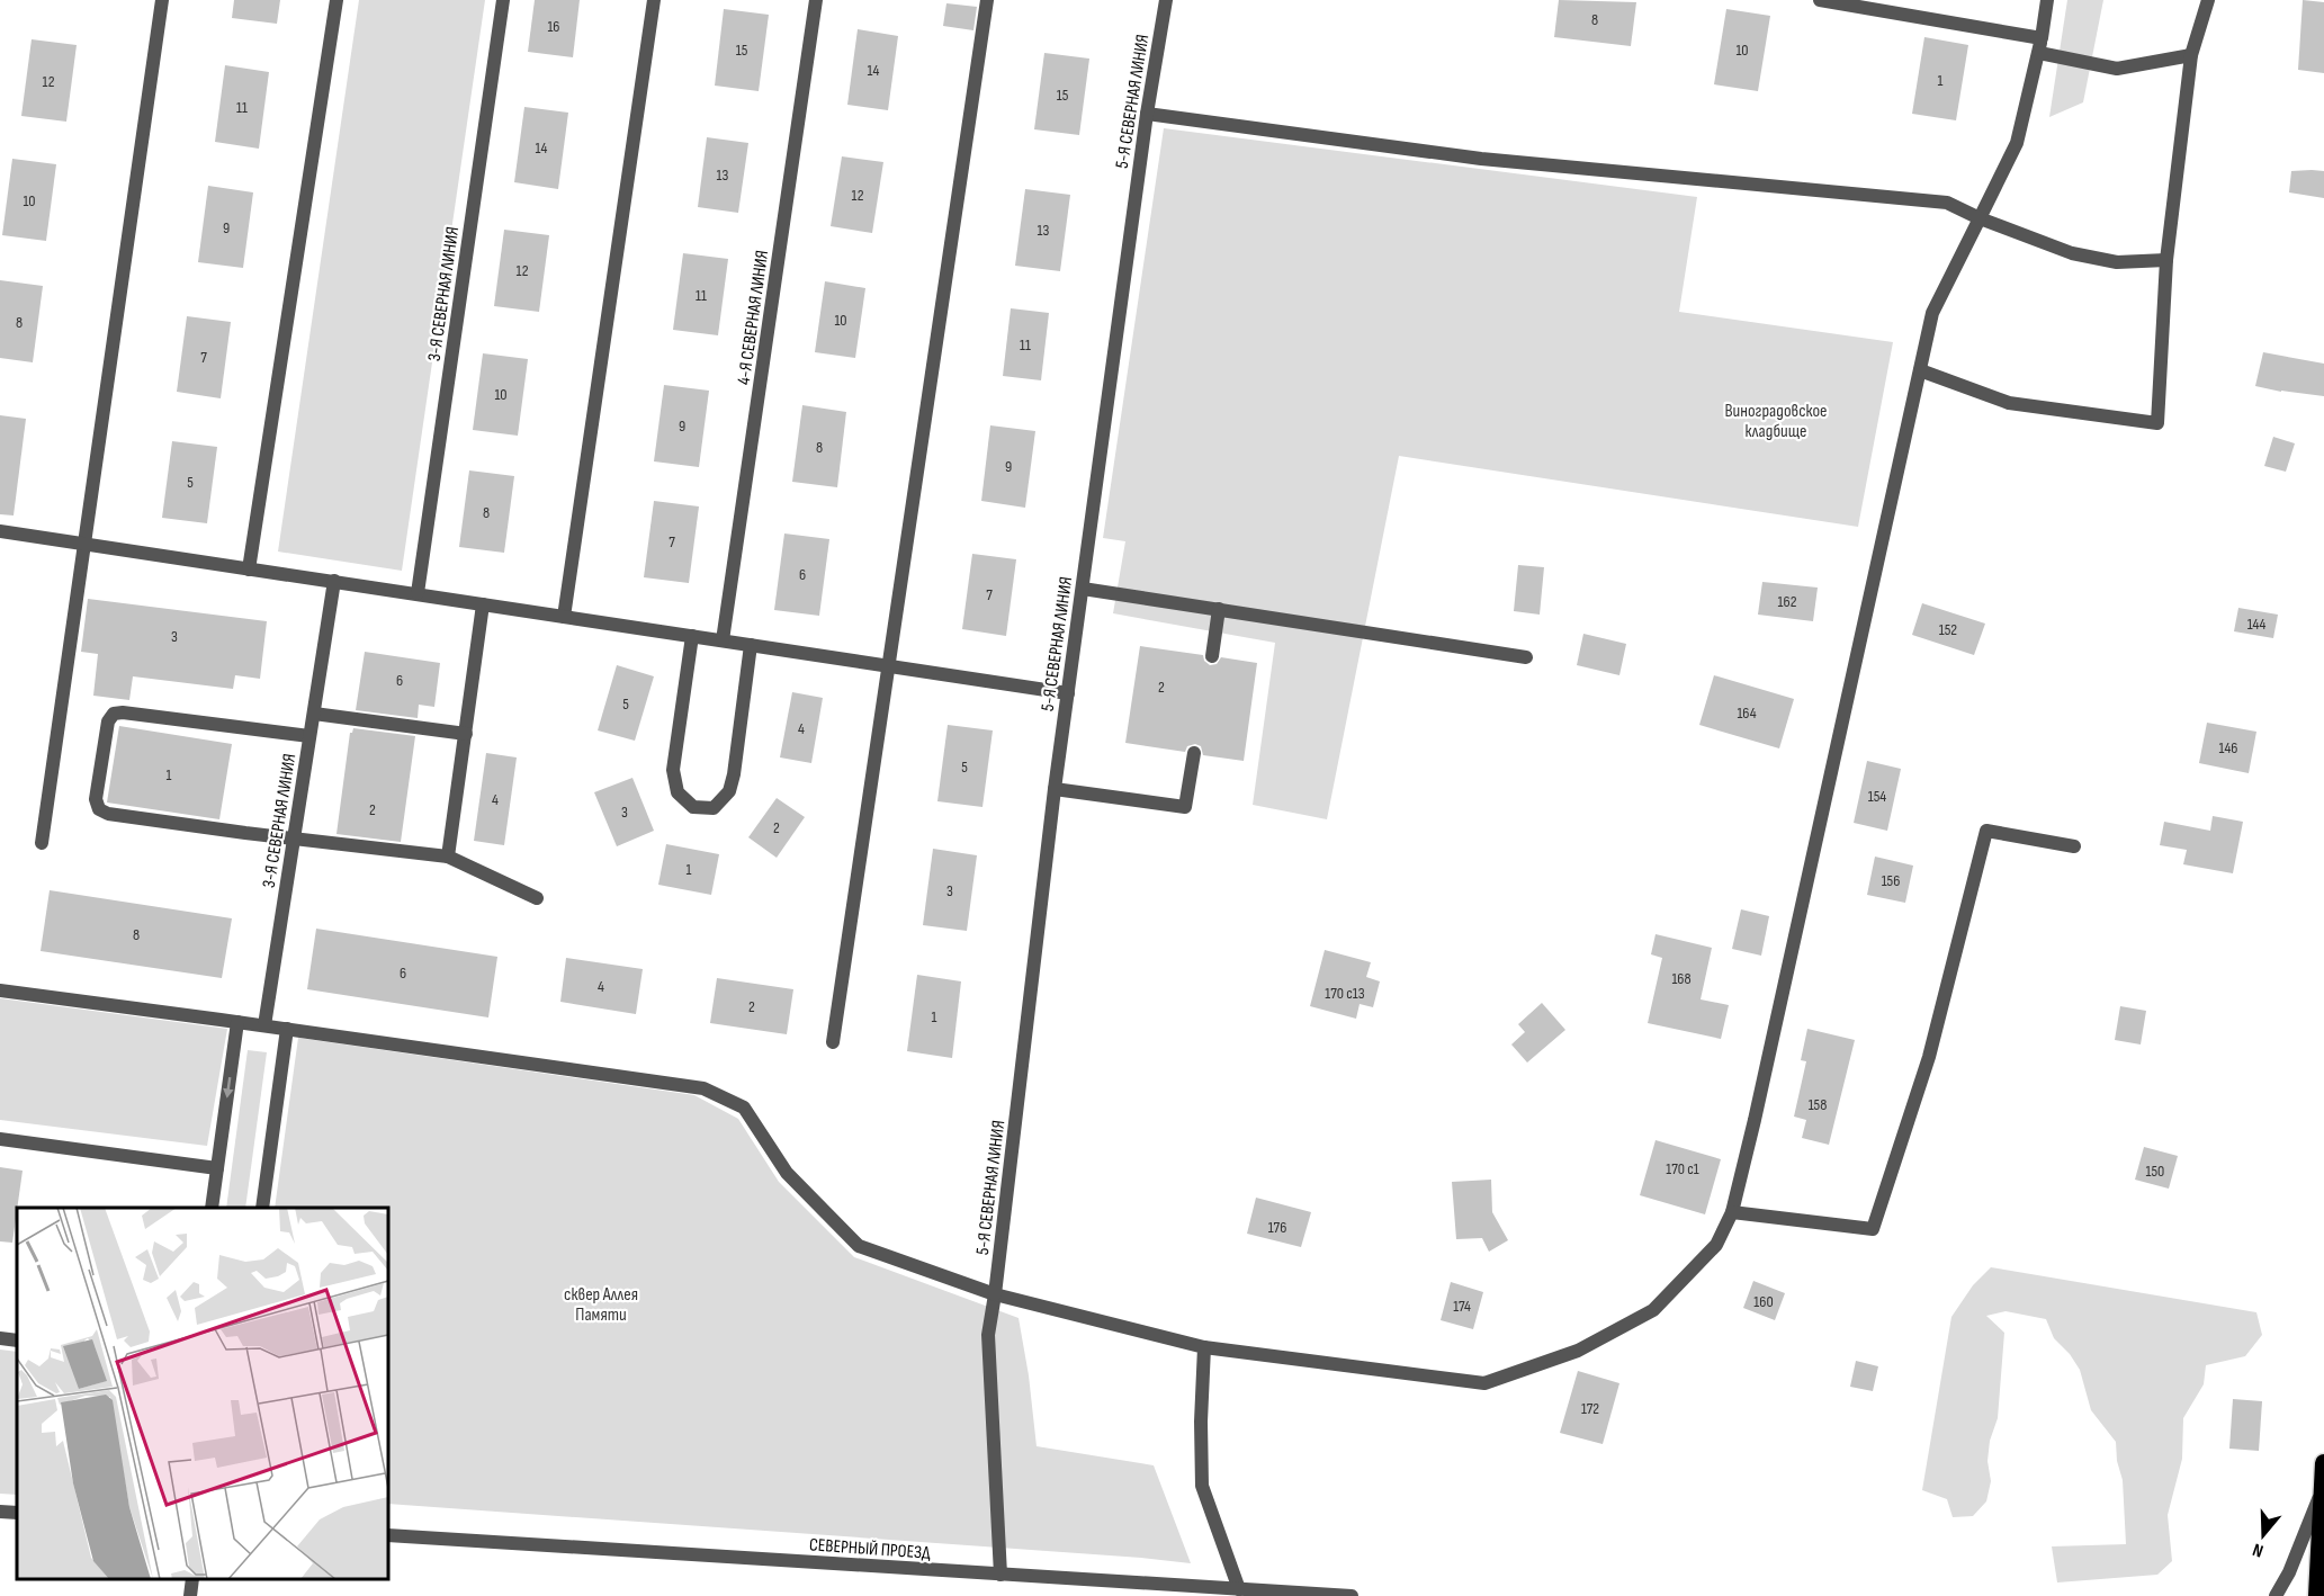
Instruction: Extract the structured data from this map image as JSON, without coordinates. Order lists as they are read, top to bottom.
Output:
{
  "streets": {
    "street": [
      "5-Я СЕВЕРНАЯ ЛИНИЯ",
      "3-Я СЕВЕРНАЯ ЛИНИЯ",
      "4-Я СЕВЕРНАЯ ЛИНИЯ",
      "СЕВЕРНЫЙ ПРОЕЗД"
    ]
  },
  "crossings": [
    ["5-Я СЕВЕРНАЯ ЛИНИЯ", "СЕВЕРНЫЙ ПРОЕЗД"]
  ],
  "parks": ["Виноградовское кладбище", "сквер Аллея Памяти"],
  "house_numbers": [
    "8",
    "16",
    "15",
    "10",
    "14",
    "1",
    "12",
    "15",
    "11",
    "14",
    "13",
    "12",
    "10",
    "9",
    "13",
    "12",
    "11",
    "10",
    "8",
    "11",
    "7",
    "10",
    "9",
    "8",
    "9",
    "5",
    "8",
    "7",
    "6",
    "7",
    "162",
    "144",
    "152",
    "3",
    "6",
    "2",
    "5",
    "164",
    "4",
    "146",
    "5",
    "1",
    "154",
    "4",
    "2",
    "3",
    "2",
    "1",
    "156",
    "3",
    "8",
    "6",
    "168",
    "4",
    "170 с13",
    "2",
    "1",
    "158",
    "170 с1",
    "150",
    "176",
    "160",
    "174",
    "172"
  ],
  "north": "bottom"
}
